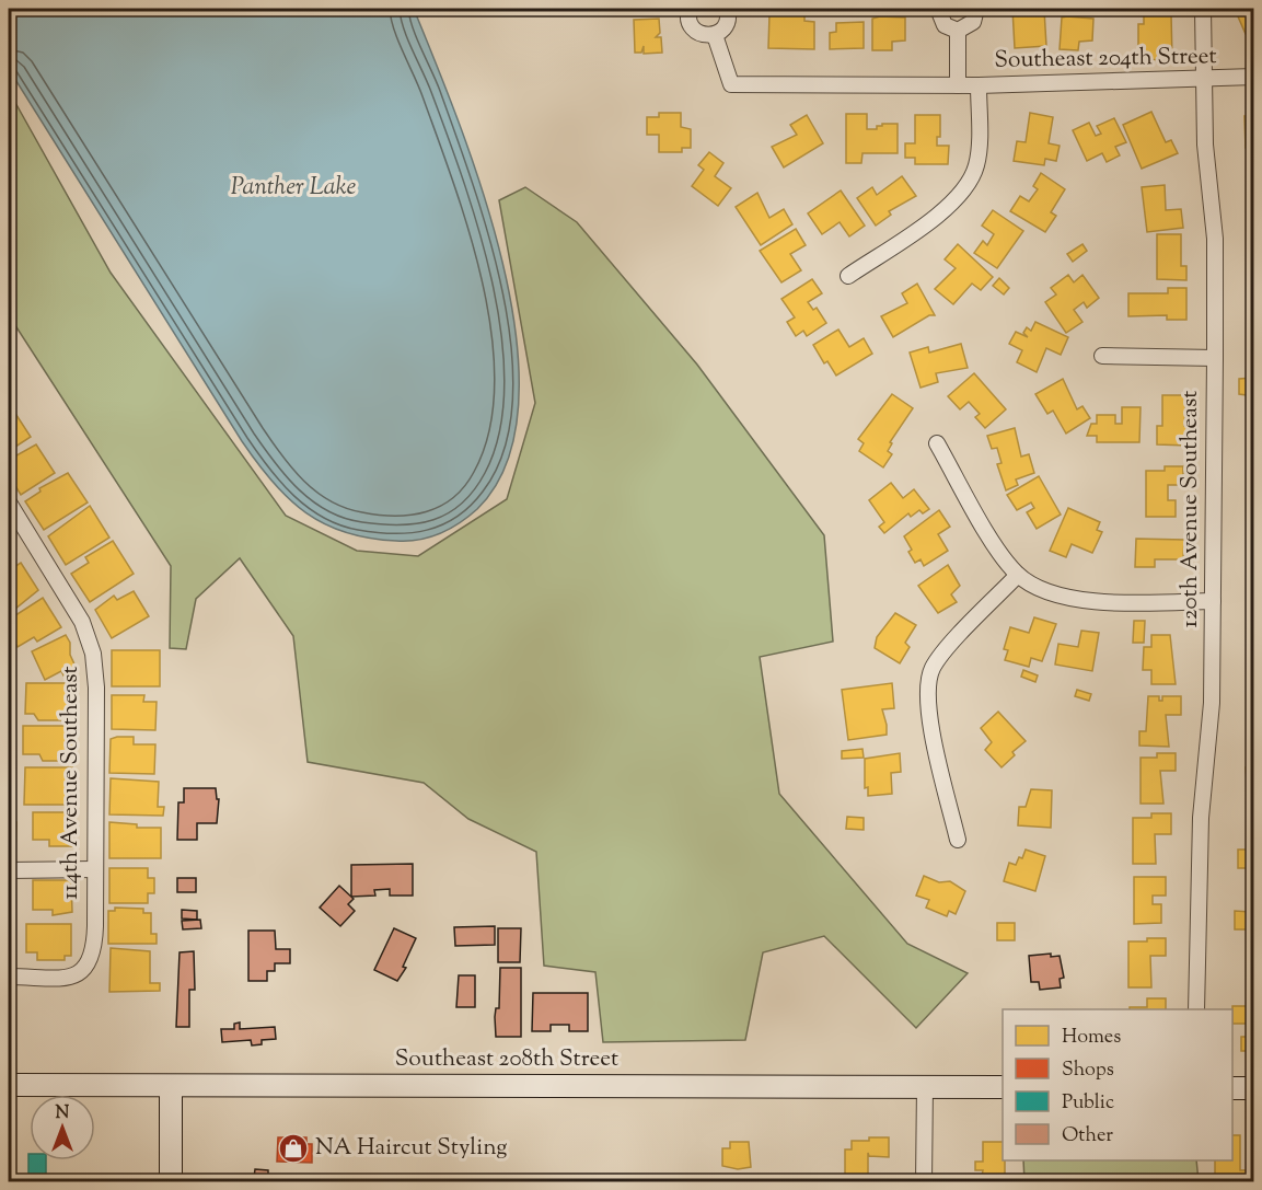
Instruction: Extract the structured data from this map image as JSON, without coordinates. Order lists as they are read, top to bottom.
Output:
{
  "streets": {
    "main road": ["Southeast 208th Street"],
    "street": ["Southeast 204th Street", "120th Avenue Southeast", "114th Avenue Southeast"]
  },
  "crossings": [
    ["Southeast 204th Street", "120th Avenue Southeast"]
  ],
  "water": ["Panther Lake"],
  "places": {
    "shop": ["NA Haircut Styling"]
  },
  "legend": [
    "Homes",
    "Shops",
    "Public",
    "Other"
  ],
  "north": "top"
}
